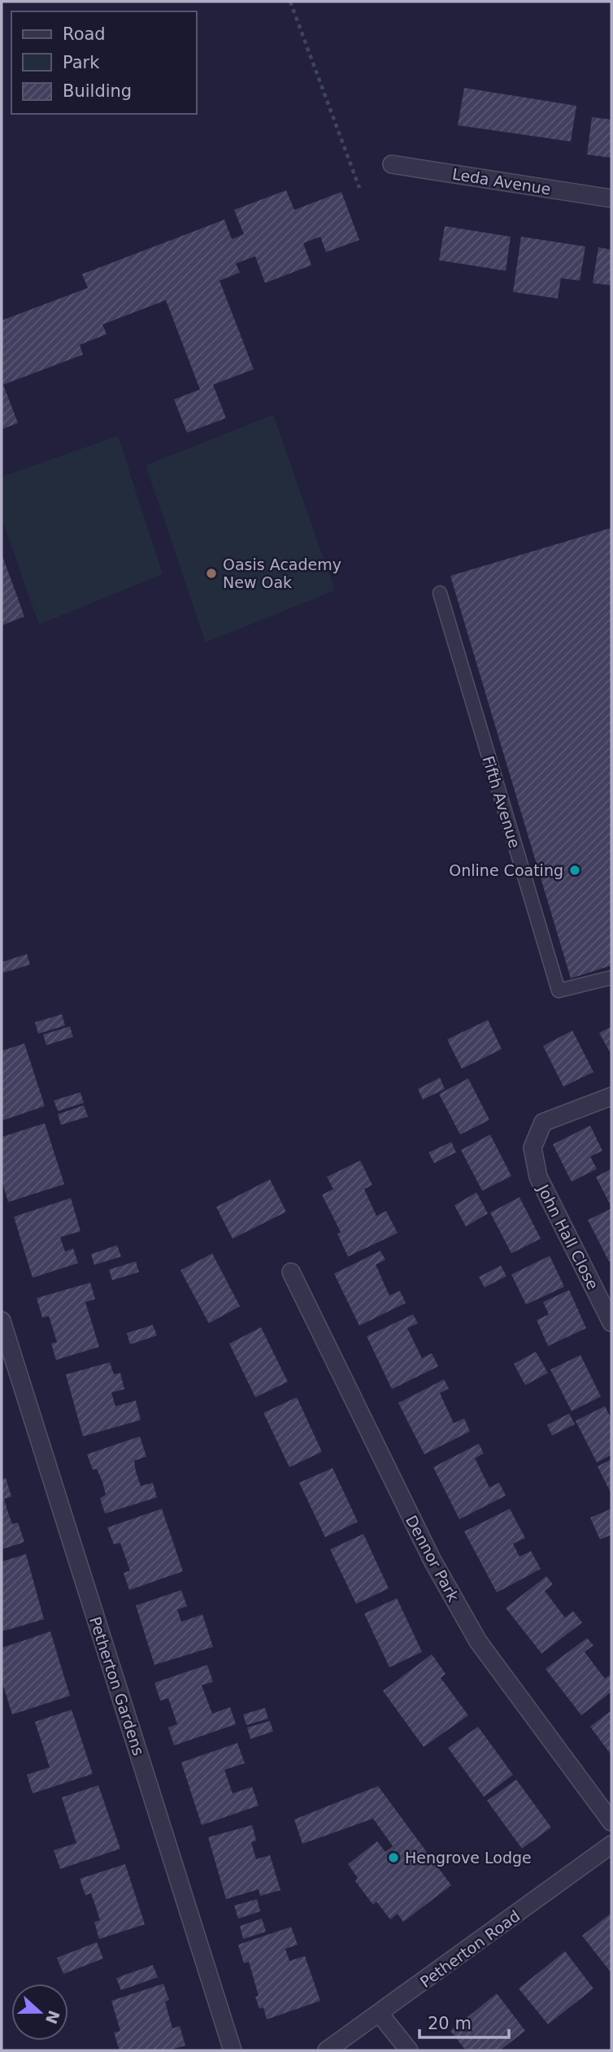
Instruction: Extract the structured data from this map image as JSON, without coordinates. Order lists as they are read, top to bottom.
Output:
{
  "streets": {
    "street": [
      "Leda Avenue",
      "John Hall Close",
      "Dennor Park",
      "Petherton Gardens",
      "Petherton Road"
    ],
    "lane": ["Fifth Avenue"]
  },
  "places": ["Oasis Academy New Oak", "Online Coating", "Hengrove Lodge"],
  "legend": ["Road", "Park", "Building"],
  "scale_bar": "20 m",
  "north": "right"
}
